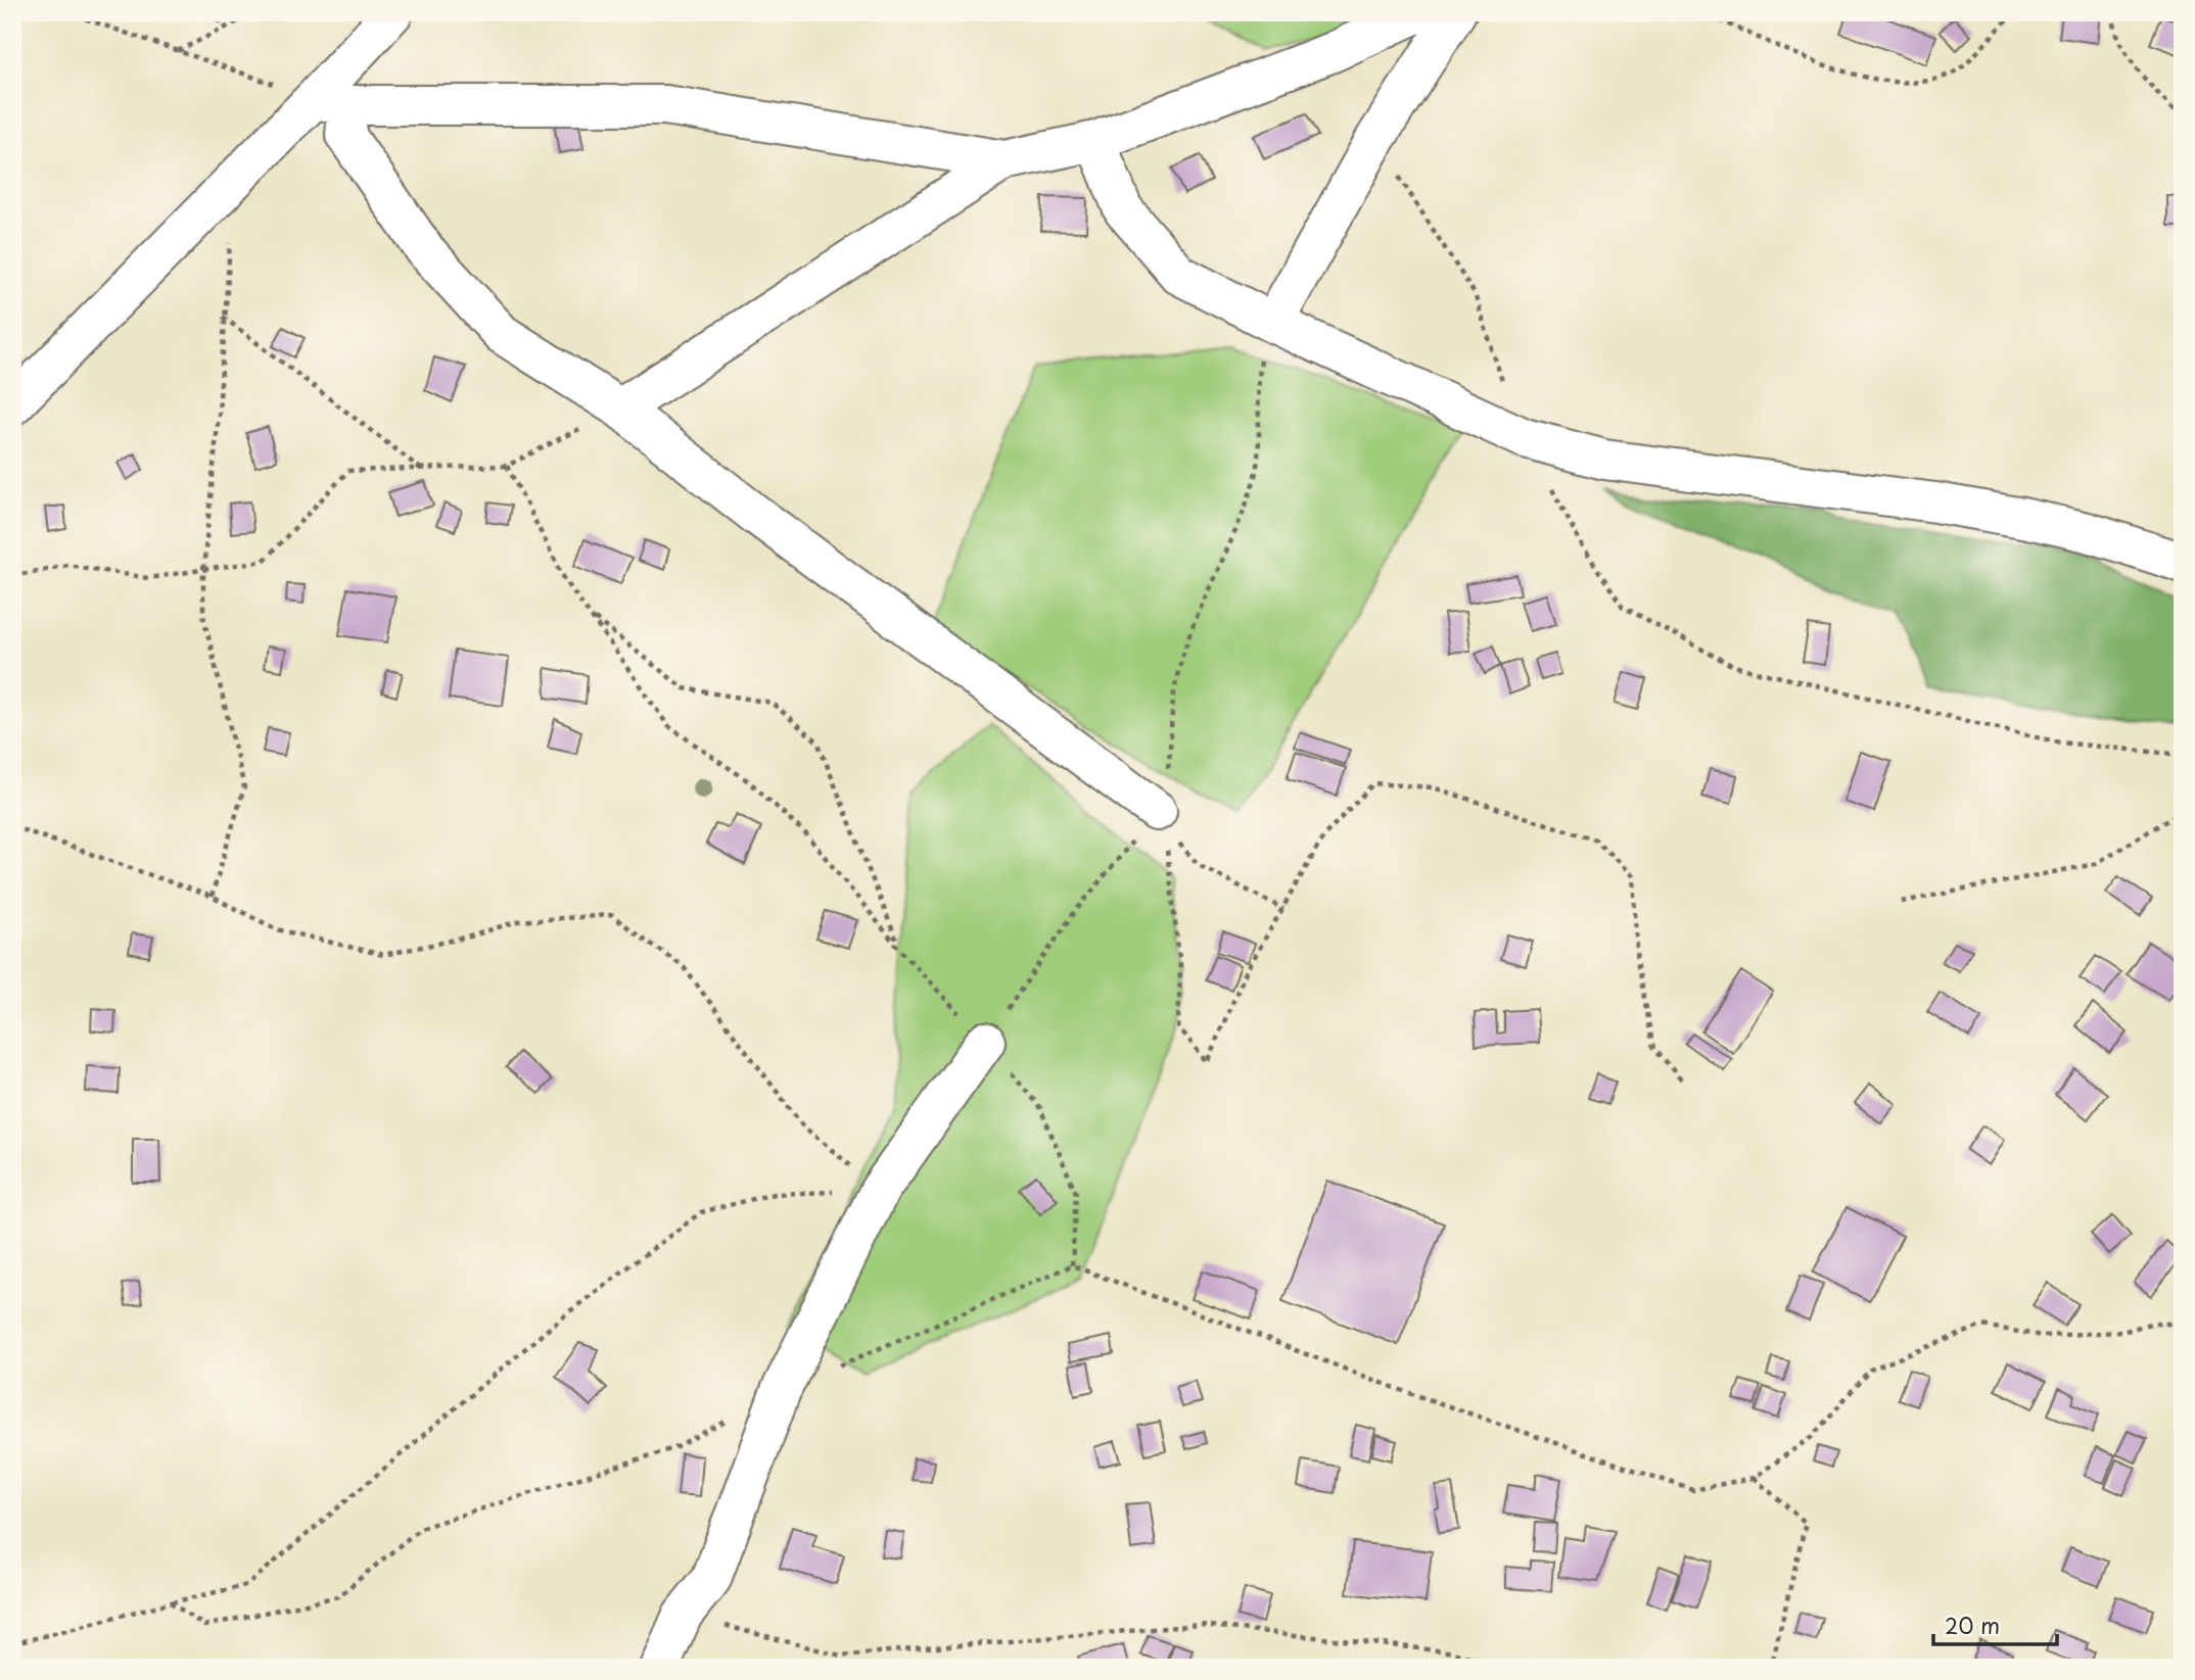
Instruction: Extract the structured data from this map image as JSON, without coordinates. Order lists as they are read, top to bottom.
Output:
{
  "scale_bar": "20 m"
}
